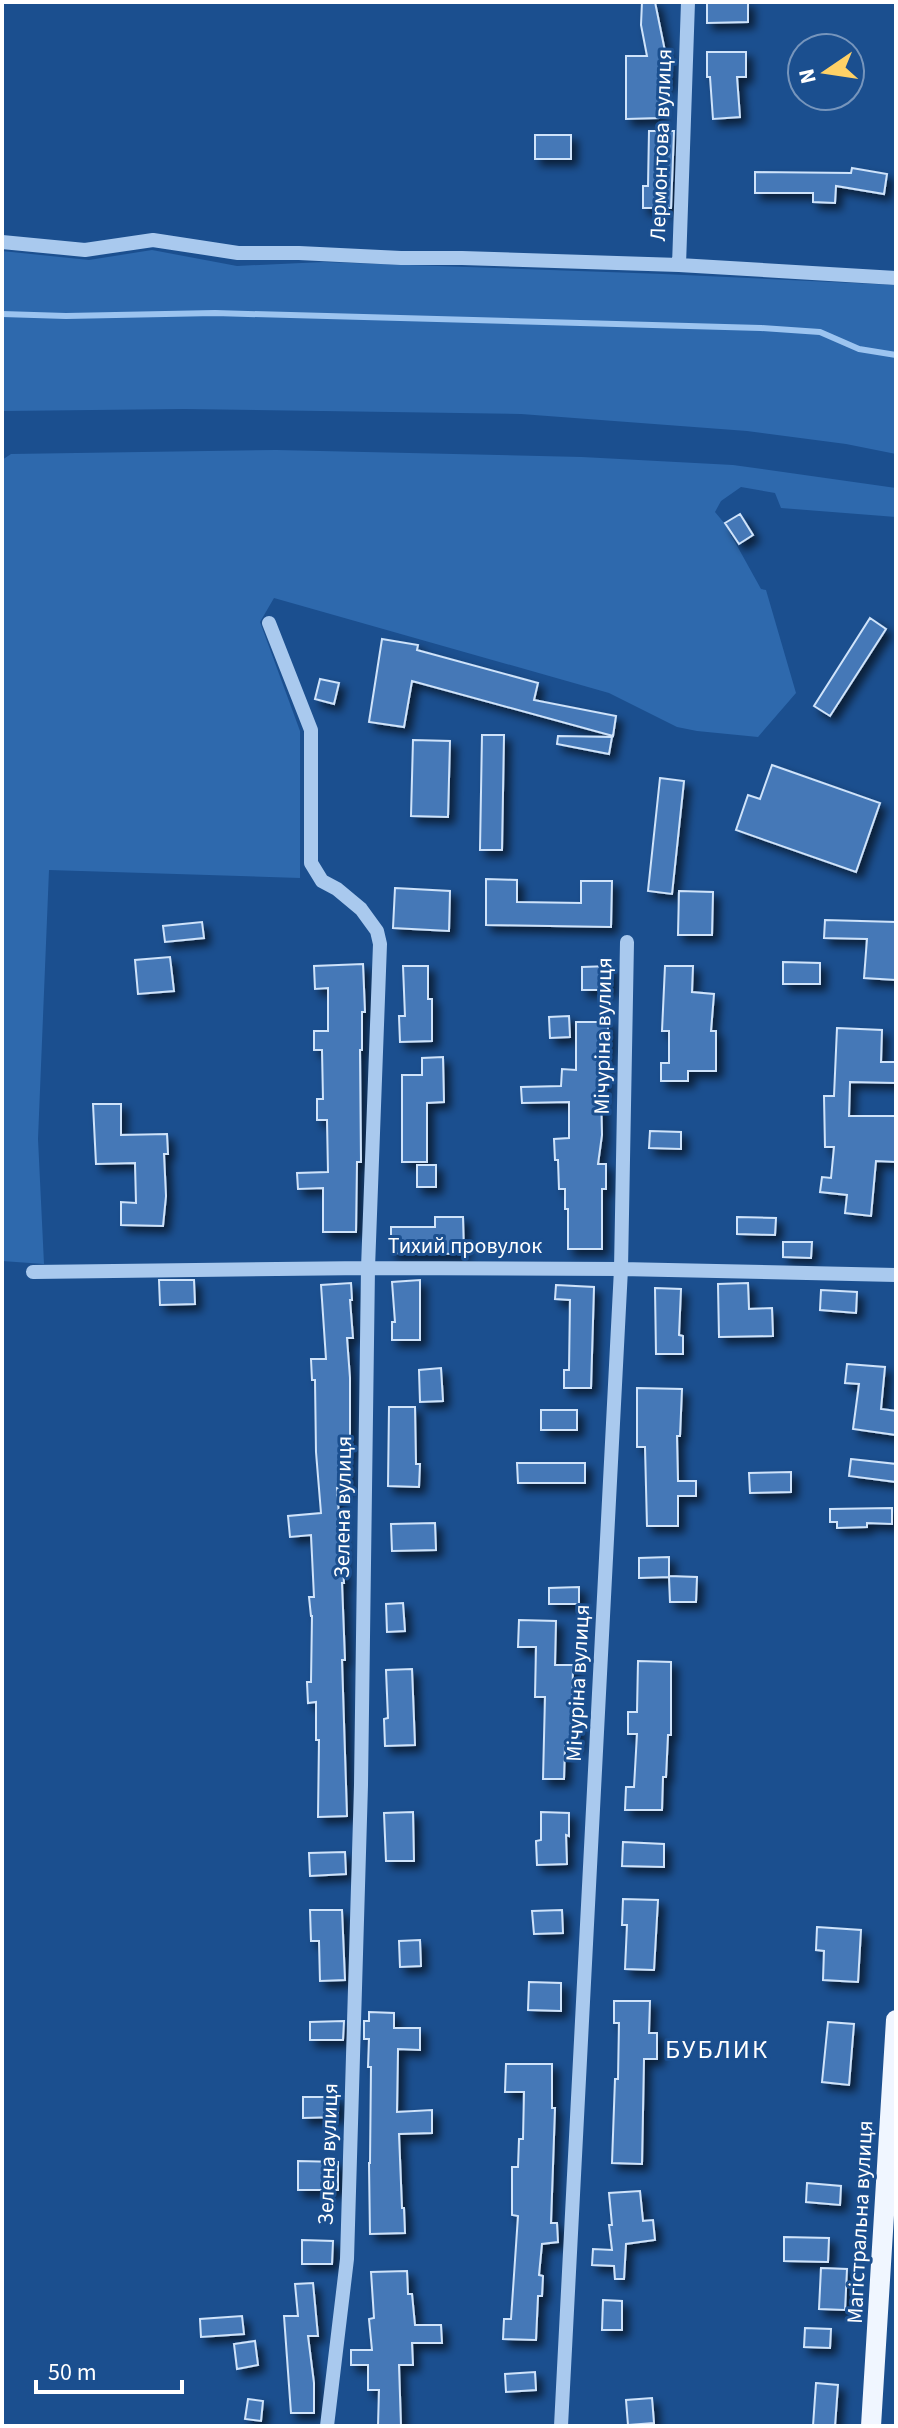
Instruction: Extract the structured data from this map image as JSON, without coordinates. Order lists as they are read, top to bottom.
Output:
{
  "streets": {
    "main road": ["Магістральна вулиця"],
    "street": [
      "Лермонтова вулиця",
      "Мічуріна вулиця",
      "Тихий провулок",
      "Зелена вулиця"
    ]
  },
  "crossings": [
    ["Мічуріна вулиця", "Тихий провулок"],
    ["Тихий провулок", "Зелена вулиця"]
  ],
  "districts": ["БУБЛИК"],
  "scale_bar": "50 m",
  "north": "left"
}
